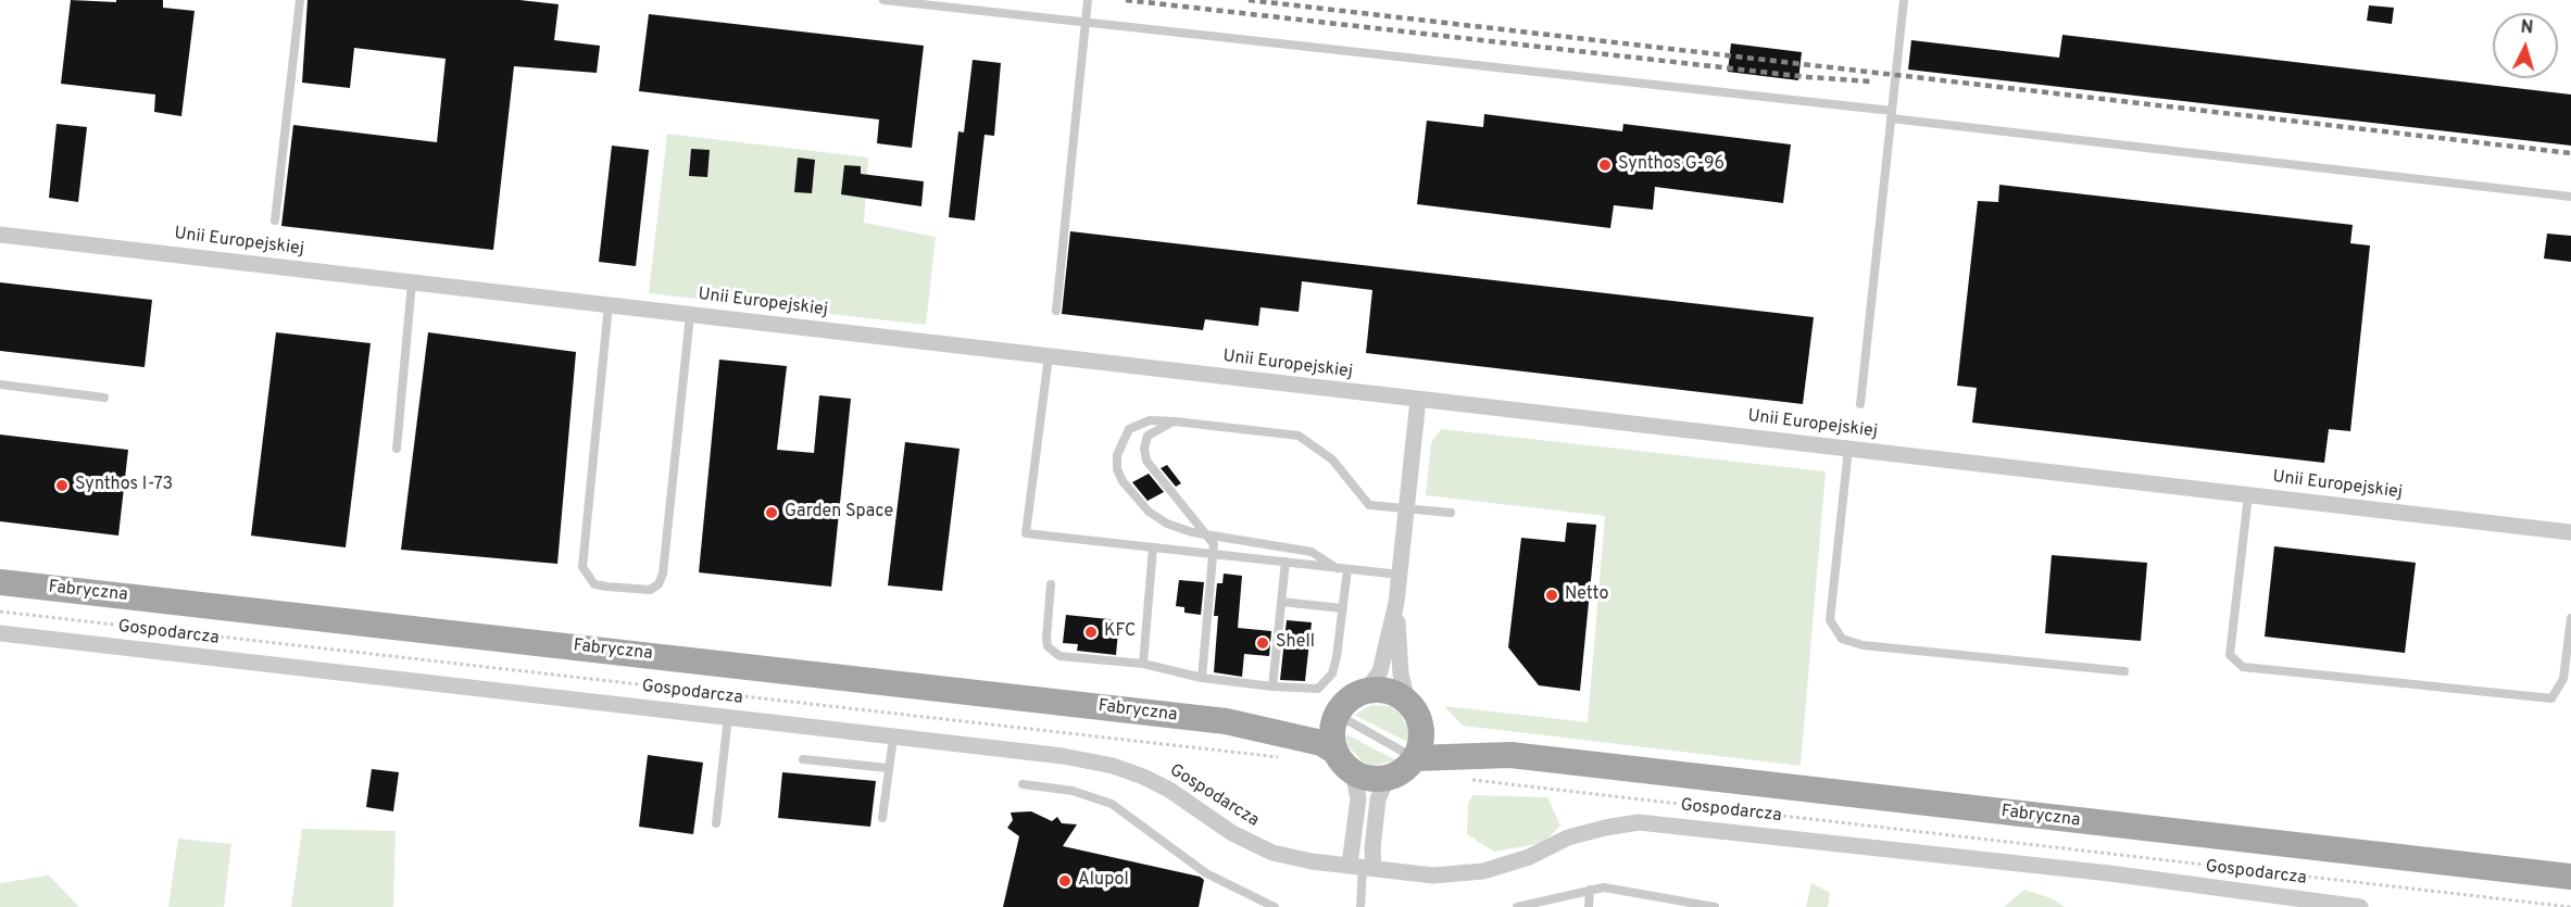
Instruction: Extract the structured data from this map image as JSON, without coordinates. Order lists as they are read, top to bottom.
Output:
{
  "streets": {
    "main road": ["Fabryczna"],
    "street": ["Unii Europejskiej", "Gospodarcza"]
  },
  "places": [
    "Synthos G-96",
    "Synthos I-73",
    "Garden Space",
    "Netto",
    "KFC",
    "Shell",
    "Alupol"
  ],
  "north": "top"
}
